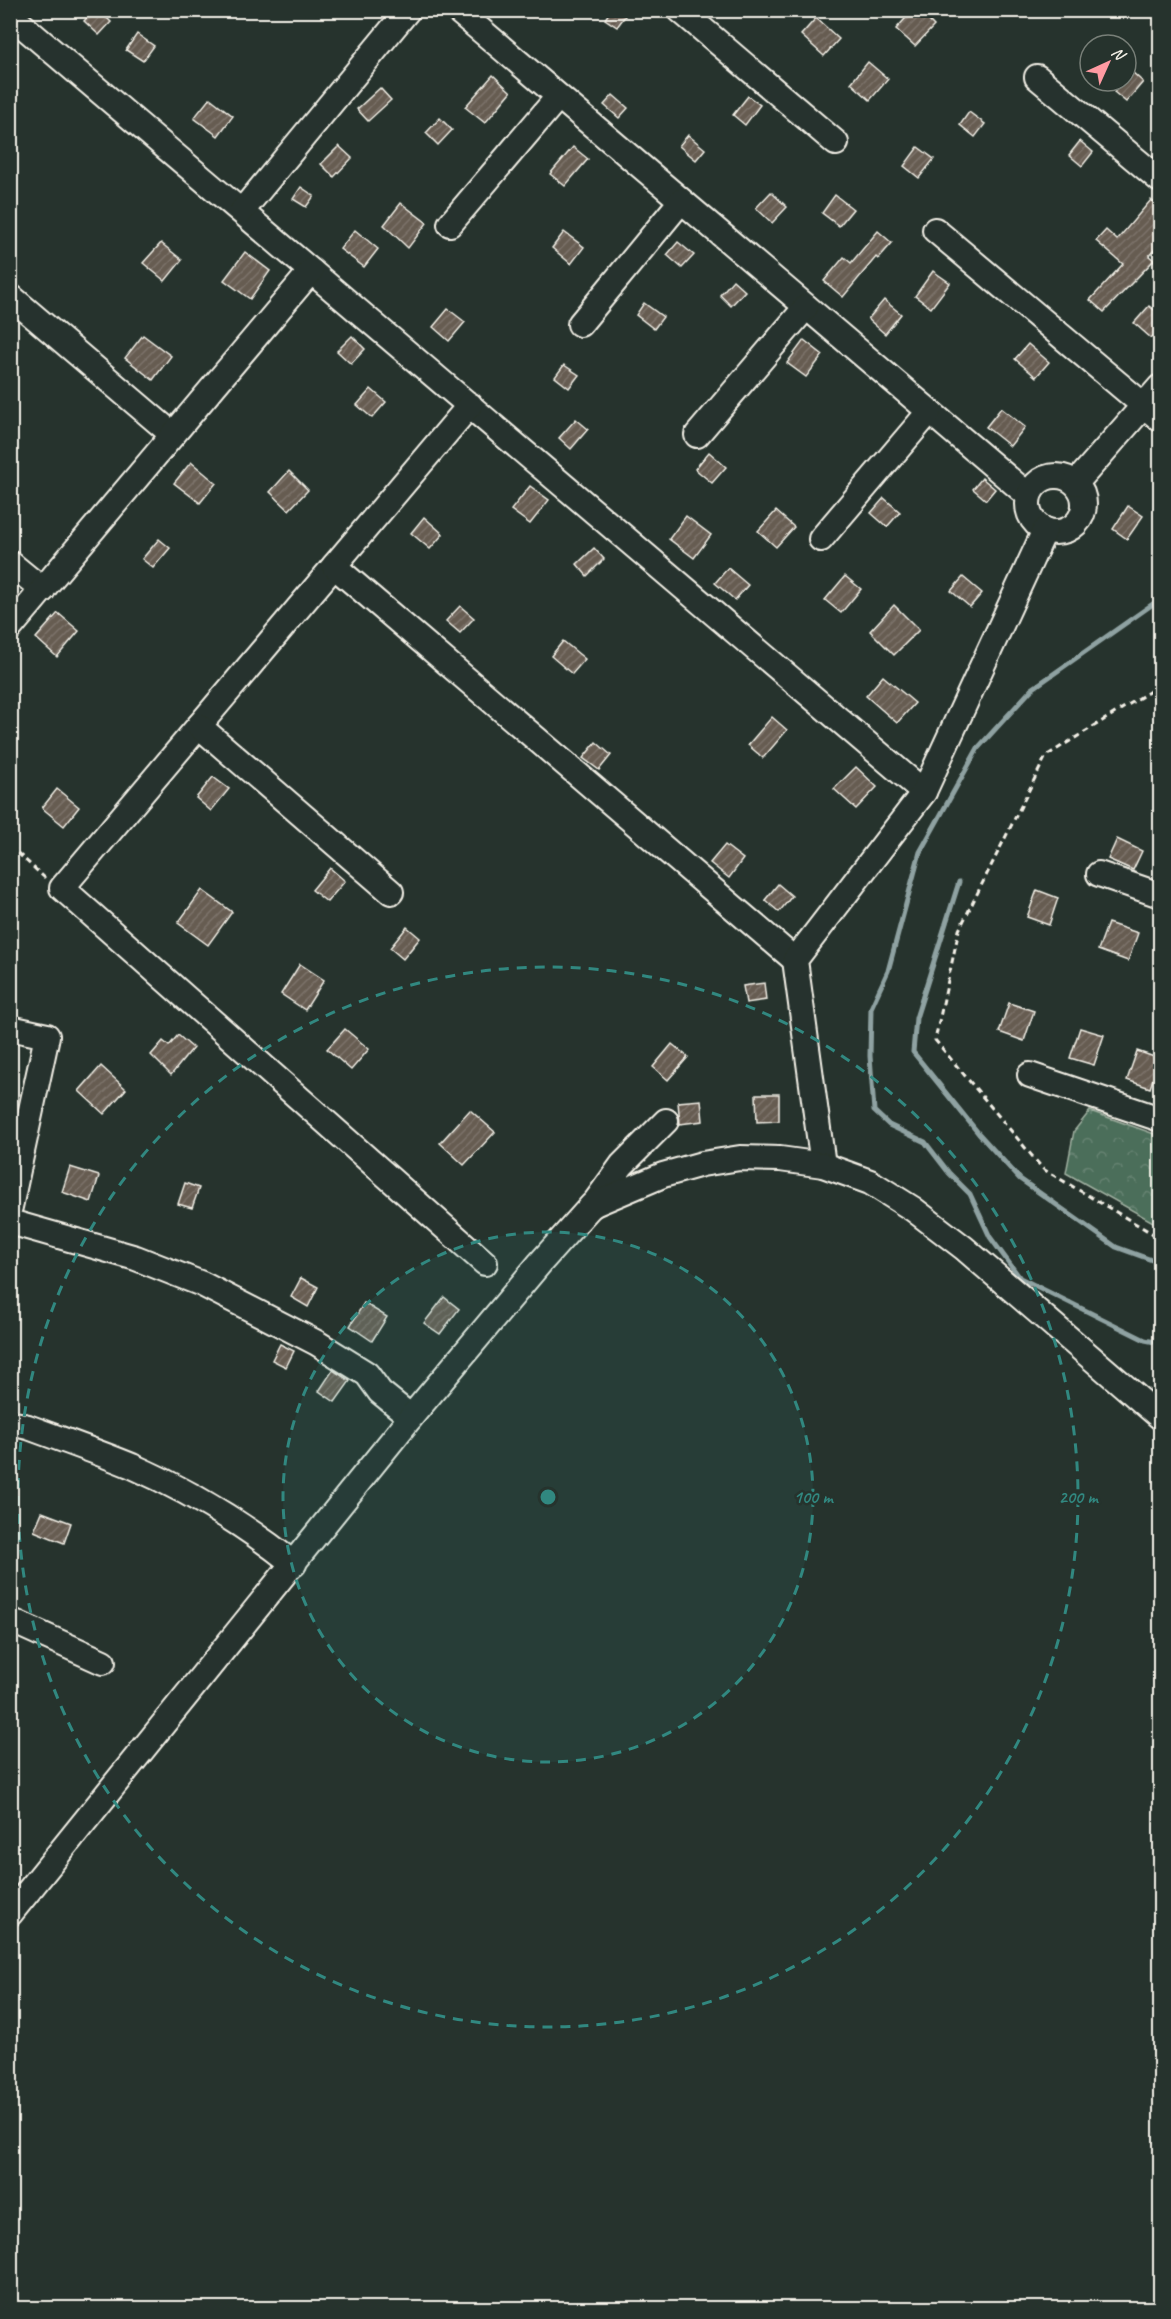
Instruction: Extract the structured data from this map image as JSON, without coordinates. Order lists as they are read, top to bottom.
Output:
{
  "north": "top right",
  "rings": ["100 m", "200 m"]
}
